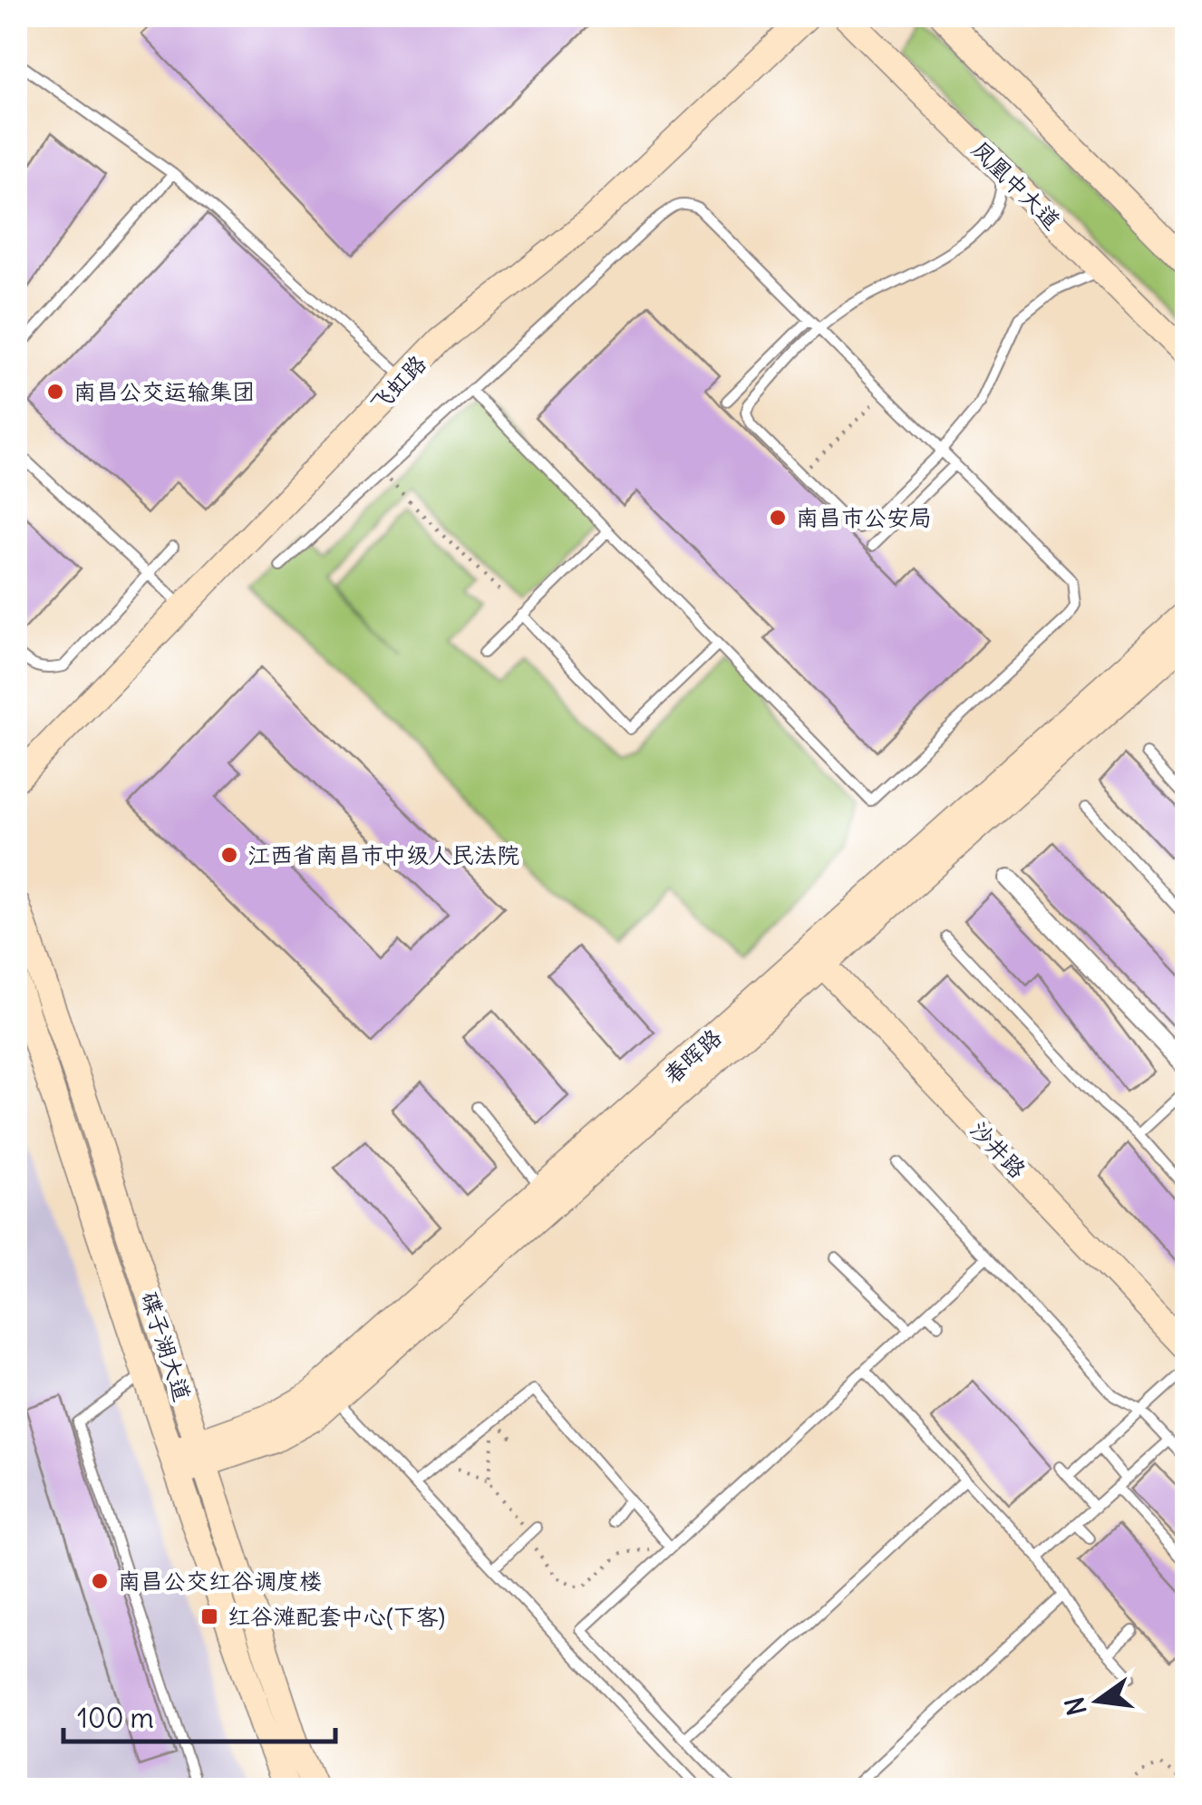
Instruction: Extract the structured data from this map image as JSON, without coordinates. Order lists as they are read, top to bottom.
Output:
{
  "streets": {
    "street": [
      "凤凰中大道",
      "飞虹路",
      "春晖路",
      "沙井路",
      "碟子湖大道"
    ]
  },
  "crossings": [
    ["春晖路", "沙井路"],
    ["春晖路", "碟子湖大道"]
  ],
  "places": {
    "other": [
      "南昌公交运输集团",
      "南昌市公安局",
      "江西省南昌市中级人民法院",
      "南昌公交红谷调度楼"
    ],
    "transit": ["红谷滩配套中心(下客)"]
  },
  "scale_bar": "100 m",
  "north": "left"
}
